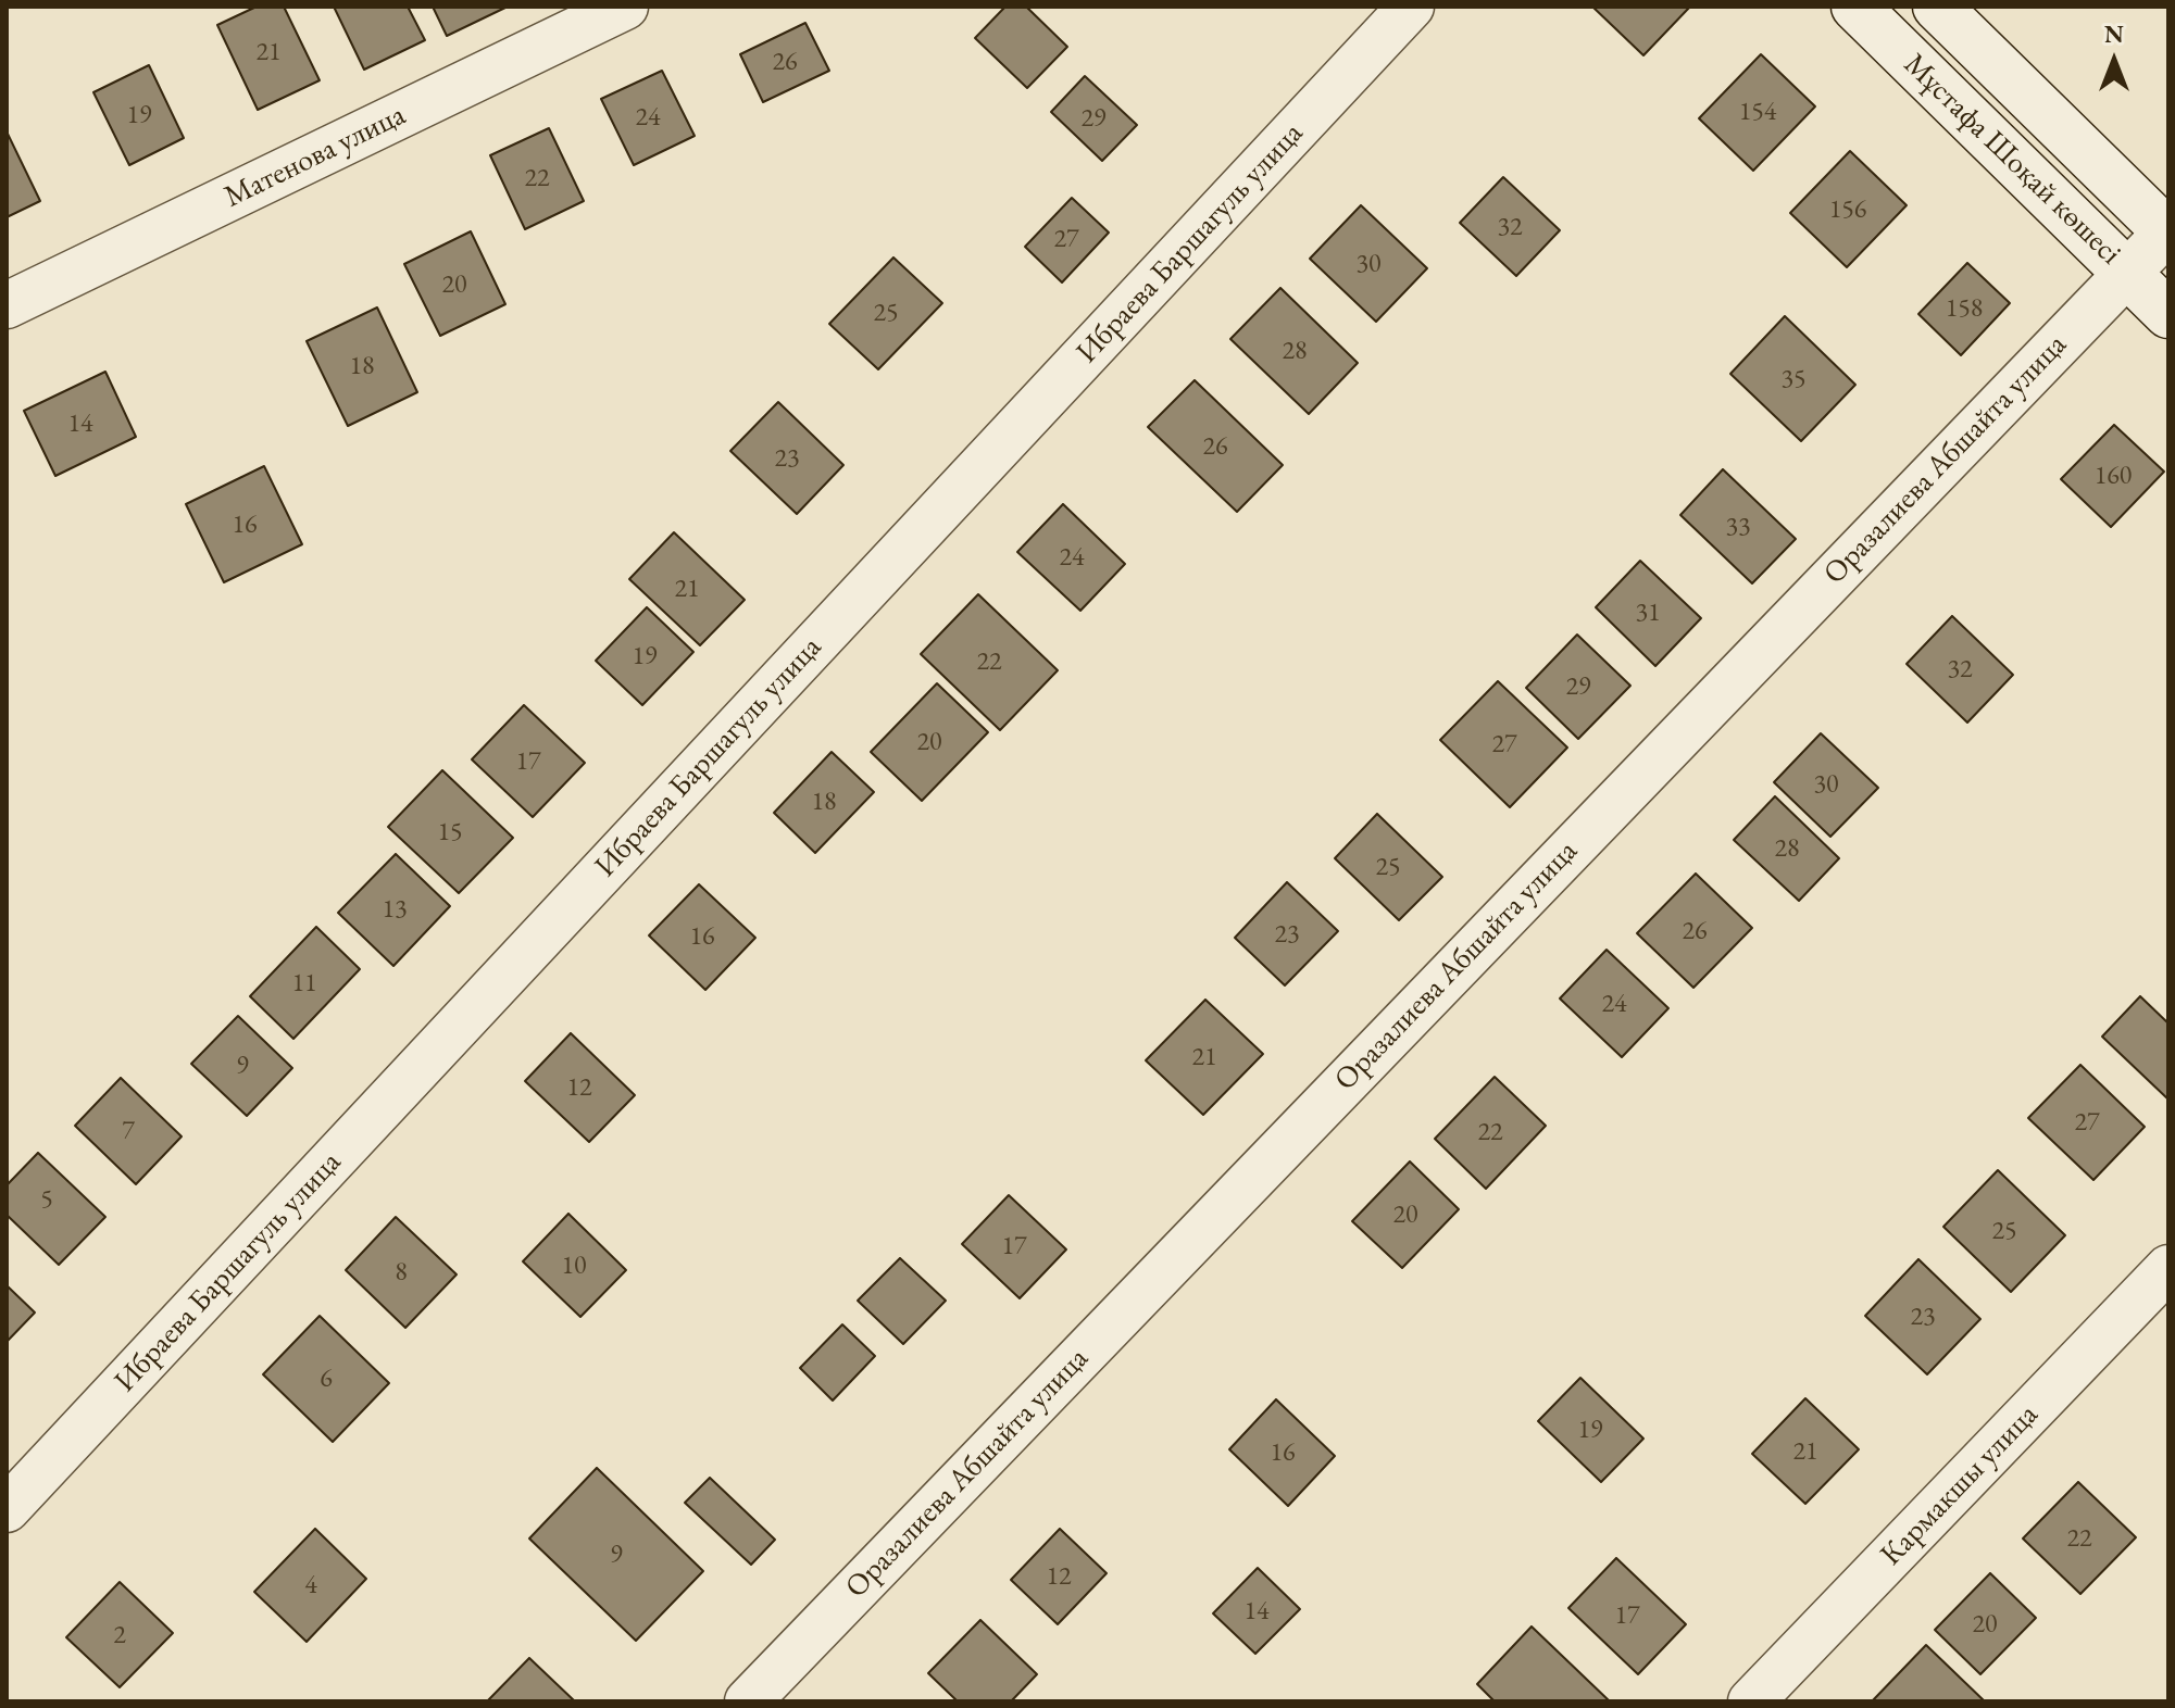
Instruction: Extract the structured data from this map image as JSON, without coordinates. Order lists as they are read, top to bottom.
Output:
{
  "streets": {
    "street": [
      "Матенова улица",
      "Мұстафа Шоқай көшесі",
      "Ибраева Баршагуль улица",
      "Оразалиева Абшайта улица",
      "Кармакшы улица"
    ]
  },
  "crossings": [
    ["Мұстафа Шоқай көшесі", "Оразалиева Абшайта улица"]
  ],
  "house_numbers": [
    "21",
    "26",
    "154",
    "19",
    "24",
    "29",
    "22",
    "156",
    "32",
    "27",
    "30",
    "20",
    "158",
    "25",
    "28",
    "18",
    "35",
    "14",
    "26",
    "23",
    "160",
    "16",
    "33",
    "24",
    "21",
    "31",
    "19",
    "22",
    "32",
    "29",
    "20",
    "27",
    "17",
    "30",
    "18",
    "15",
    "28",
    "25",
    "13",
    "26",
    "23",
    "16",
    "11",
    "24",
    "21",
    "9",
    "12",
    "27",
    "7",
    "22",
    "5",
    "20",
    "25",
    "17",
    "10",
    "8",
    "23",
    "6",
    "19",
    "21",
    "16",
    "22",
    "9",
    "12",
    "4",
    "14",
    "17",
    "20",
    "2"
  ],
  "north": "top"
}
